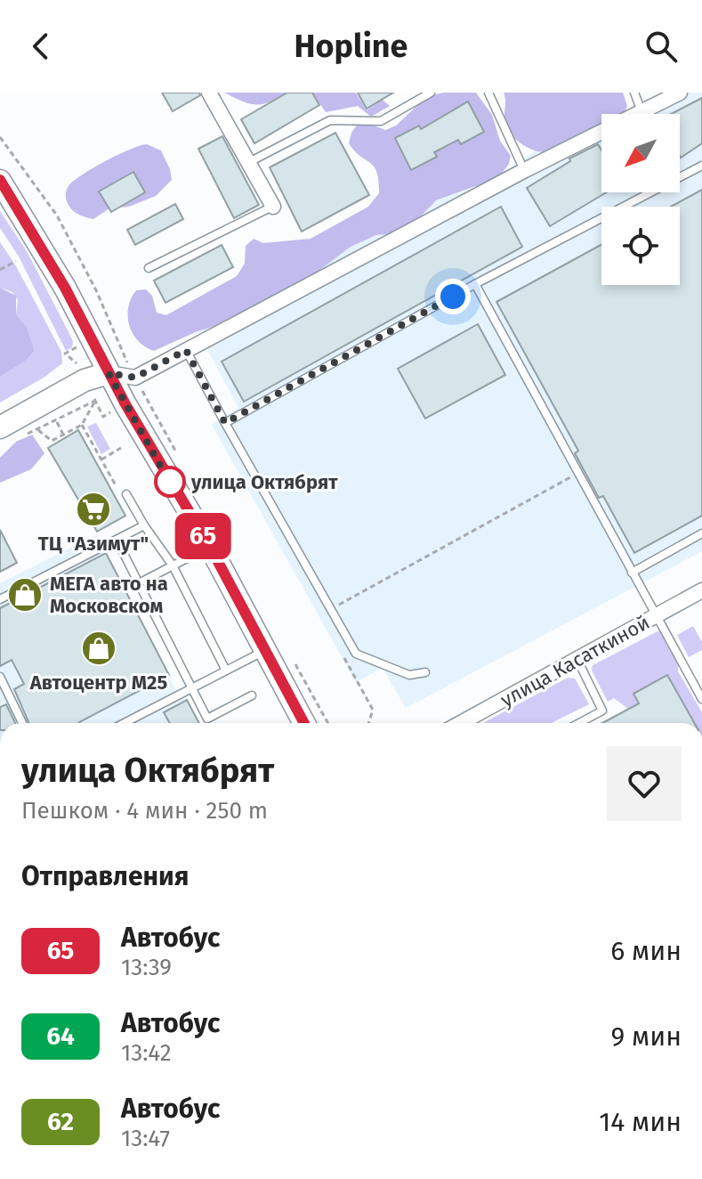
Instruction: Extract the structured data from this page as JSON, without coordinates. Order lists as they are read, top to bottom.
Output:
{
  "streets": {
    "street": ["улица Касаткиной"]
  },
  "places": {
    "other": ["улица Октябрят"],
    "supermarket": ["ТЦ \"Азимут\""],
    "shop": ["МЕГА авто на Московском", "Автоцентр М25"]
  },
  "lines": ["bus line 65"],
  "north": "bottom left",
  "page": {
    "header": "Hopline",
    "on_map": "65",
    "heading": [
      ["улица Октябрят", "Пешком · 4 мин · 250 m"],
      "Отправления"
    ],
    "list": [
      {
        "mark": "65",
        "name": "Автобус",
        "note": "13:39",
        "value": "6 мин"
      },
      {
        "mark": "64",
        "name": "Автобус",
        "note": "13:42",
        "value": "9 мин"
      },
      {
        "mark": "62",
        "name": "Автобус",
        "note": "13:47",
        "value": "14 мин"
      }
    ]
  }
}
